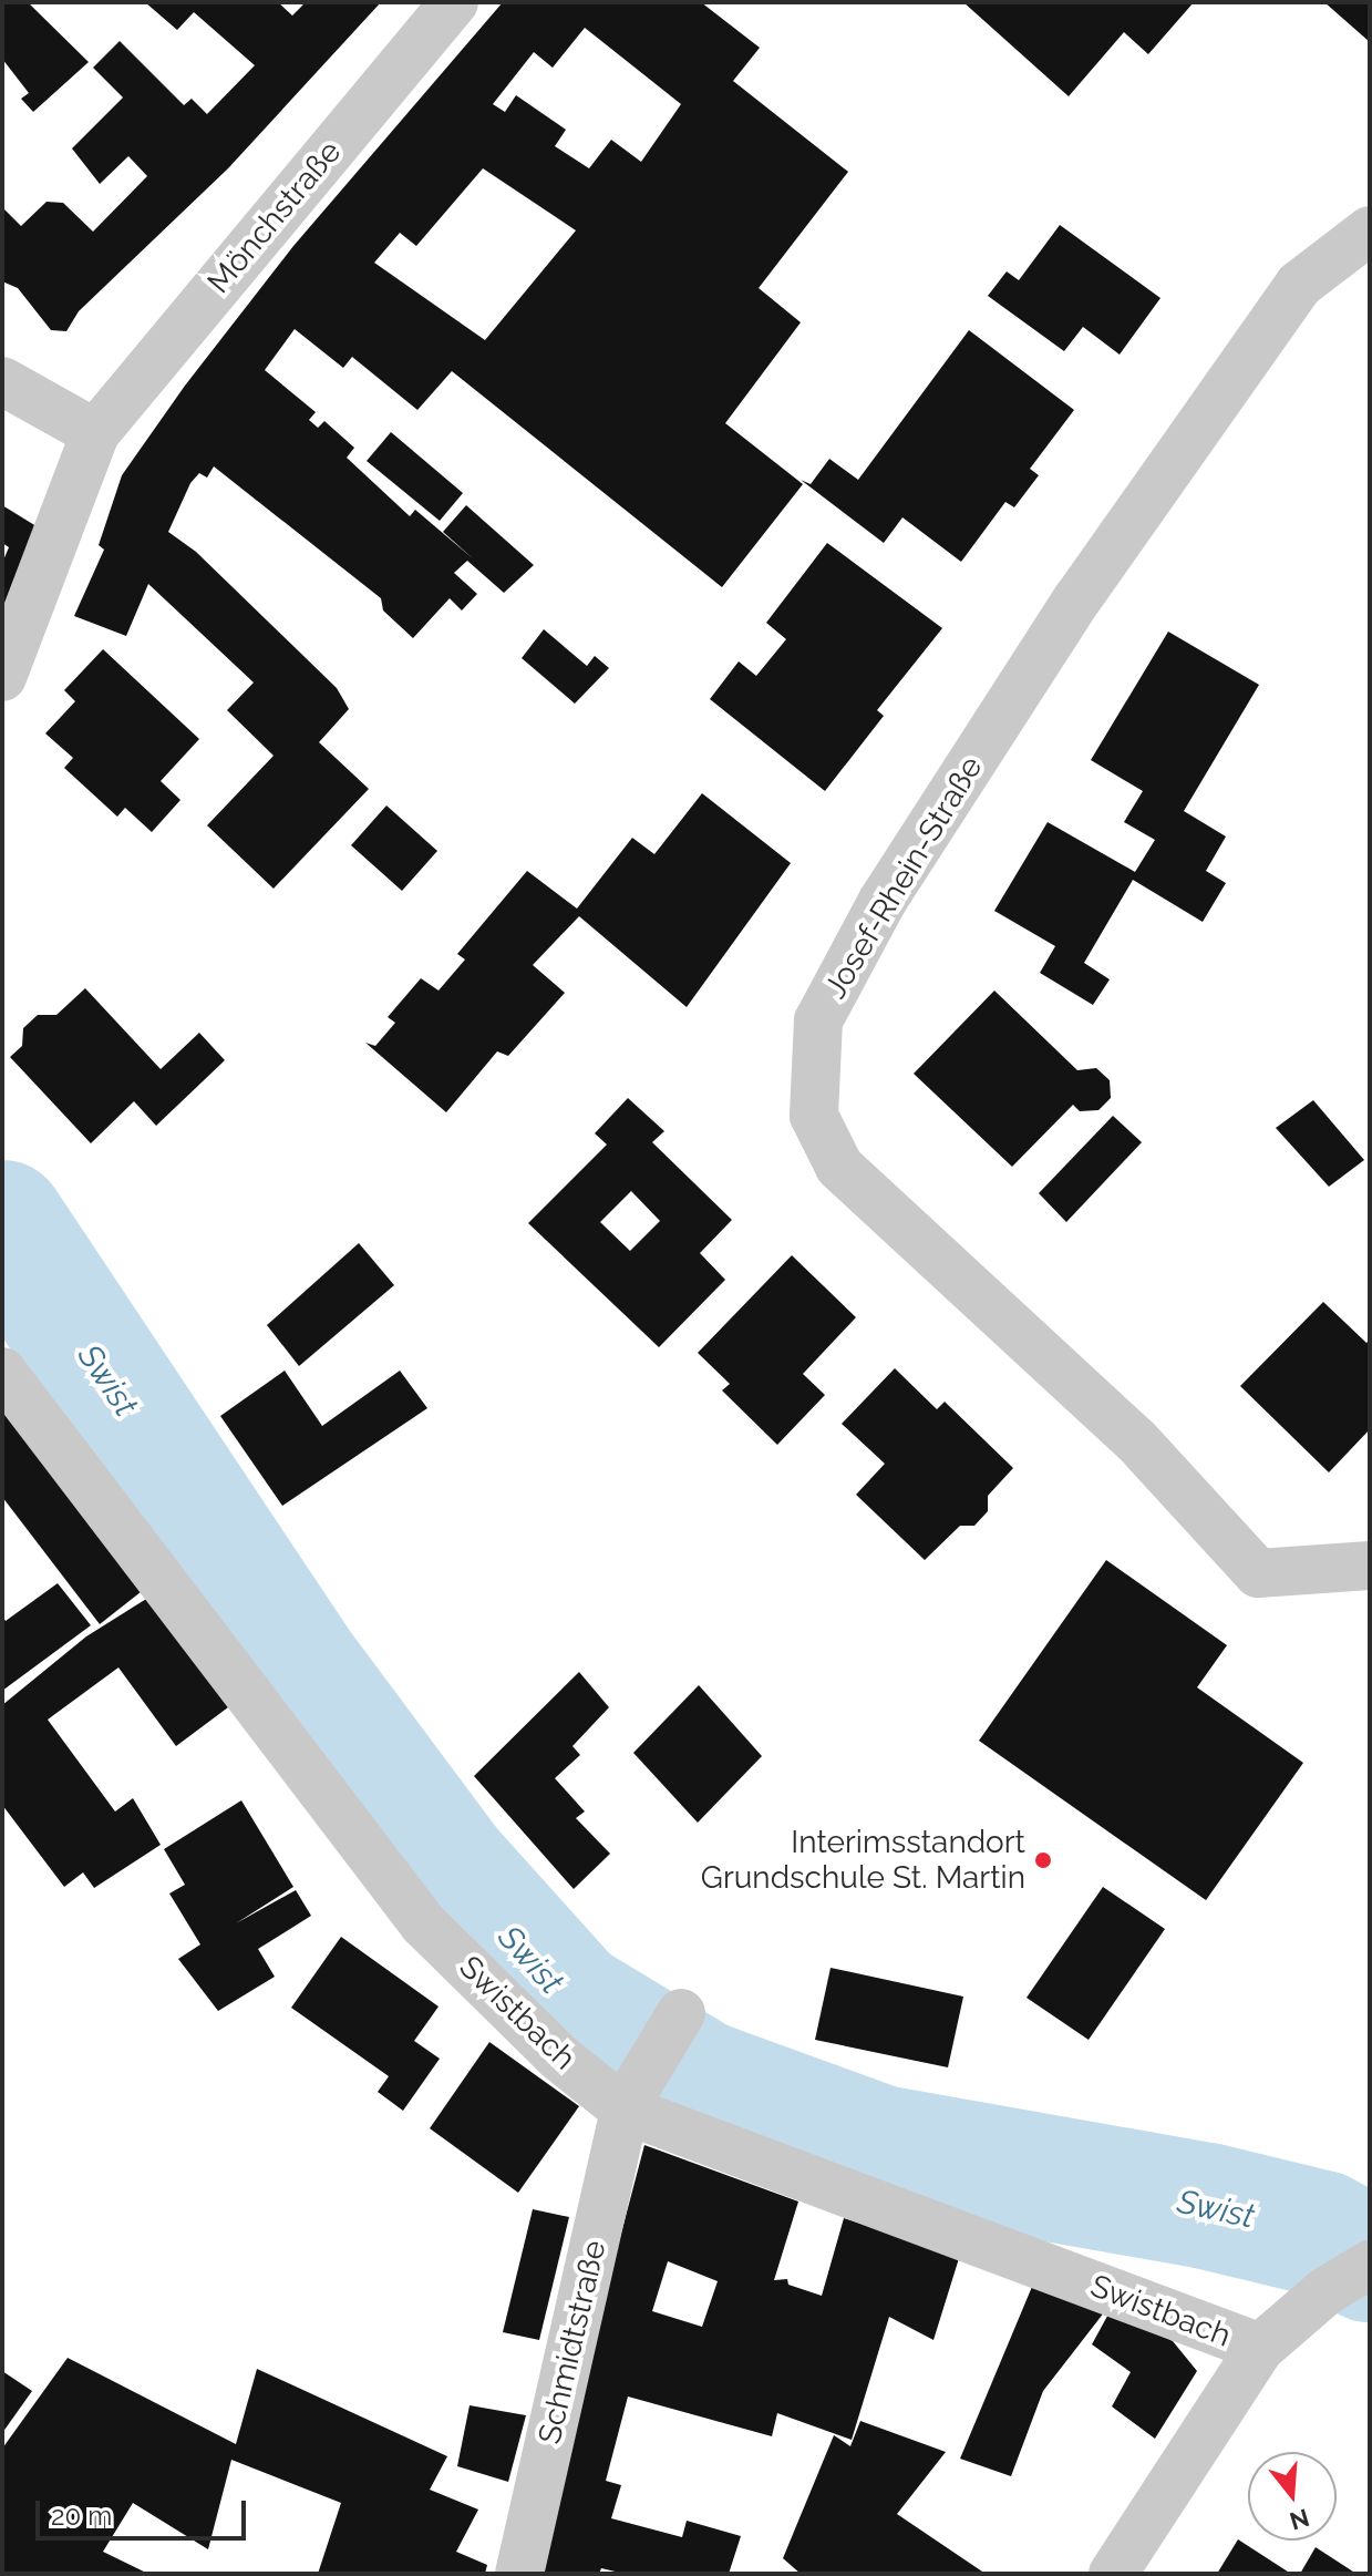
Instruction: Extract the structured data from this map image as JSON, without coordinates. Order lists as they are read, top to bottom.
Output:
{
  "streets": {
    "street": [
      "Mönchstraße",
      "Josef-Rhein-Straße",
      "Swistbach",
      "Schmidtstraße"
    ]
  },
  "crossings": [
    ["Swistbach", "Schmidtstraße"]
  ],
  "water": ["Swist"],
  "places": ["Interimsstandort Grundschule St. Martin"],
  "scale_bar": "20 m",
  "north": "bottom"
}
